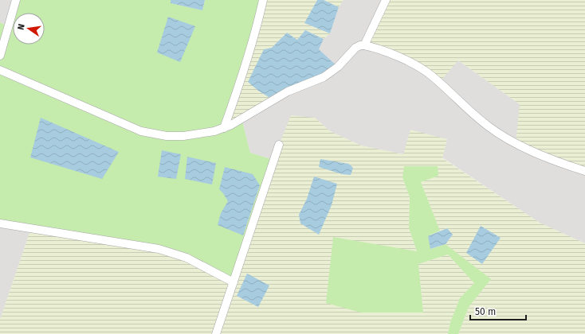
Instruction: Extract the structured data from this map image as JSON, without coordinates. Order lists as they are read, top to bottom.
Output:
{
  "scale_bar": "50 m",
  "north": "left"
}
